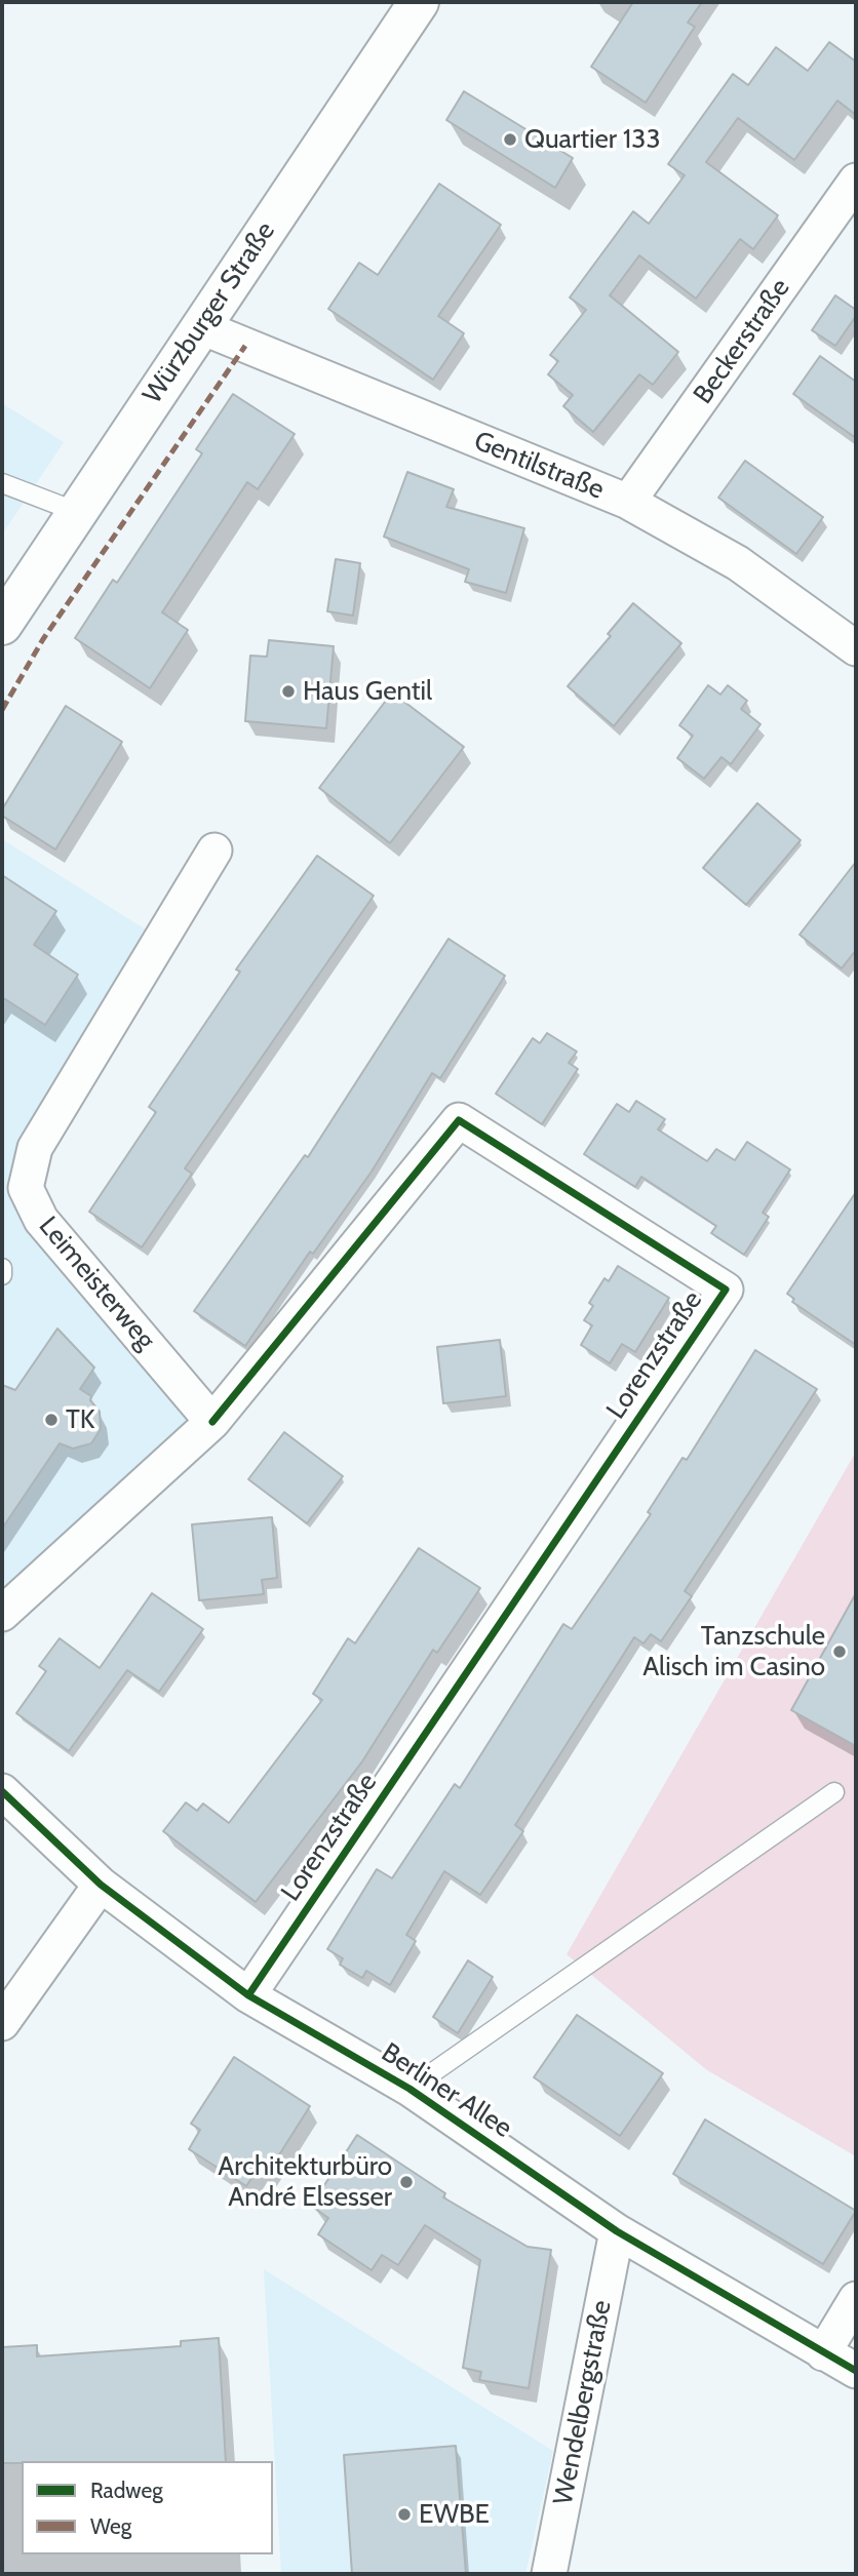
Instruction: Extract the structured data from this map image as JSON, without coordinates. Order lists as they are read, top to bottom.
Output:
{
  "streets": {
    "main road": ["Würzburger Straße"],
    "street": [
      "Beckerstraße",
      "Gentilstraße",
      "Leimeisterweg",
      "Lorenzstraße",
      "Berliner Allee",
      "Wendelbergstraße"
    ]
  },
  "crossings": [
    ["Würzburger Straße", "Gentilstraße"],
    ["Beckerstraße", "Gentilstraße"],
    ["Leimeisterweg", "Lorenzstraße"],
    ["Lorenzstraße", "Berliner Allee"],
    ["Berliner Allee", "Wendelbergstraße"]
  ],
  "places": [
    "Quartier 133",
    "Haus Gentil",
    "TK",
    "Tanzschule Alisch im Casino",
    "Architekturbüro André Elsesser",
    "EWBE"
  ],
  "legend": ["Radweg", "Weg"]
}
